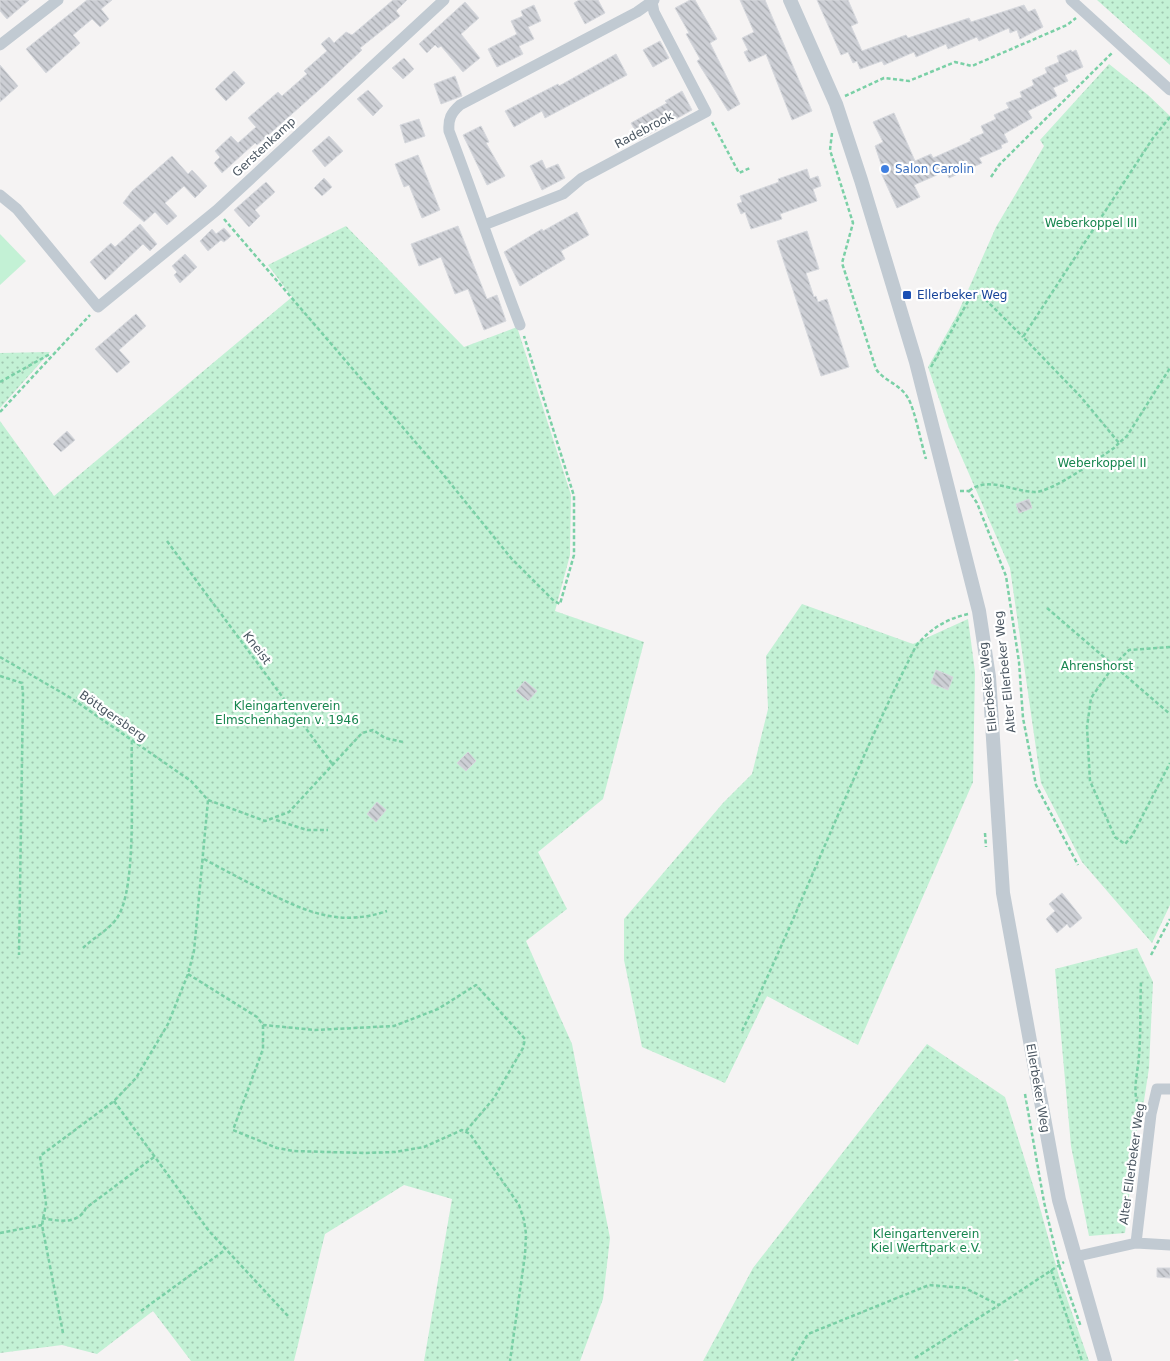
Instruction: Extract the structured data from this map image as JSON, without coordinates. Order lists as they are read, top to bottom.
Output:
{
  "streets": {
    "street": [
      "Radebrook",
      "Gerstenkamp",
      "Alter Ellerbeker Weg",
      "Ellerbeker Weg"
    ],
    "path": ["Kneist", "Böttgersberg"]
  },
  "parks": [
    "Weberkoppel III",
    "Weberkoppel II",
    "Ahrenshorst",
    "Kleingartenverein Elmschenhagen v. 1946",
    "Kleingartenverein Kiel Werftpark e.V."
  ],
  "places": {
    "other": ["Salon Carolin"],
    "transit": ["Ellerbeker Weg"]
  }
}
